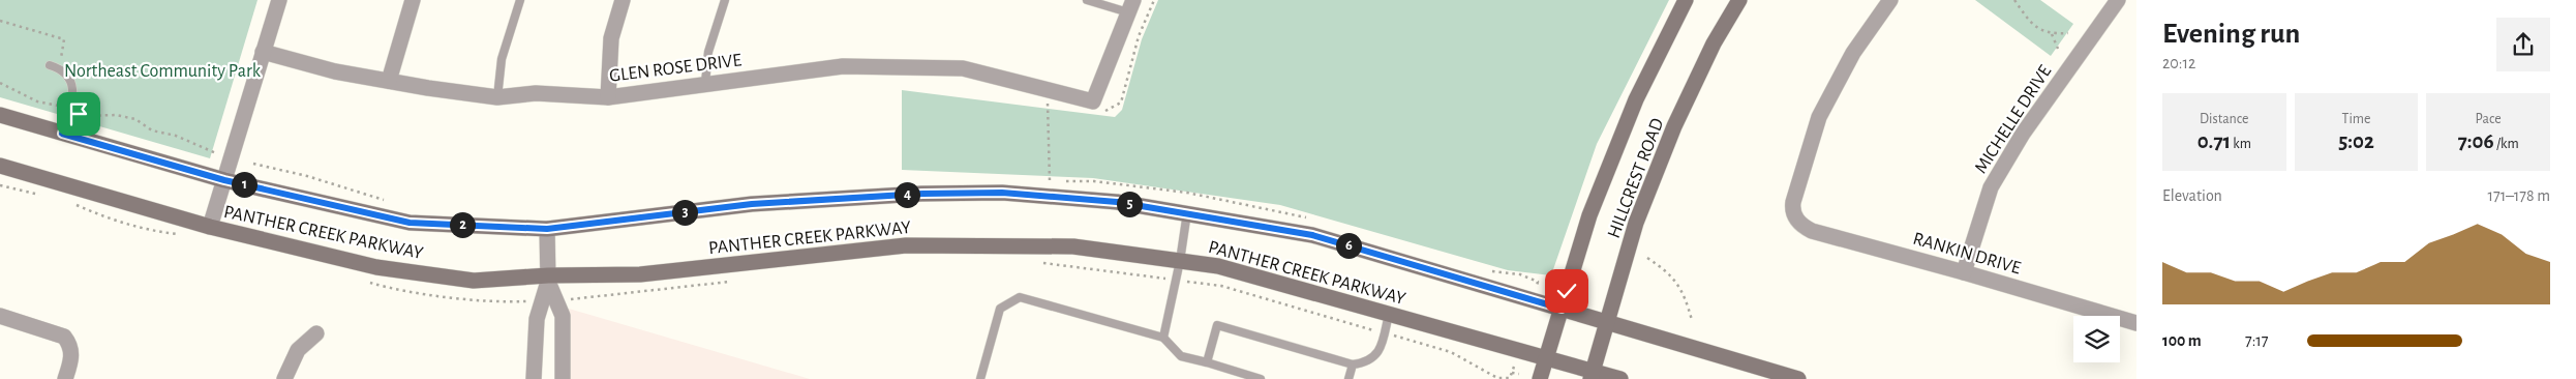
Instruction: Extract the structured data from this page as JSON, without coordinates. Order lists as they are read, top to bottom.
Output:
{
  "streets": {
    "main road": ["HILLCREST ROAD", "PANTHER CREEK PARKWAY"],
    "street": ["GLEN ROSE DRIVE", "MICHELLE DRIVE", "RANKIN DRIVE"]
  },
  "crossings": [
    ["MICHELLE DRIVE", "RANKIN DRIVE"],
    ["HILLCREST ROAD", "PANTHER CREEK PARKWAY"]
  ],
  "parks": ["Northeast Community Park"],
  "page": {
    "heading": ["Evening run", "20:12"],
    "stats": [
      ["Distance", "0.71 km"],
      ["Time", "5:02"],
      ["Pace", "7:06 /km"]
    ],
    "pins": [
      "1",
      "4",
      "5",
      "3",
      "2",
      "6"
    ],
    "chart": ["Elevation", "171–178 m"],
    "list": [
      {
        "name": "100 m",
        "note": "7:17"
      }
    ]
  }
}
